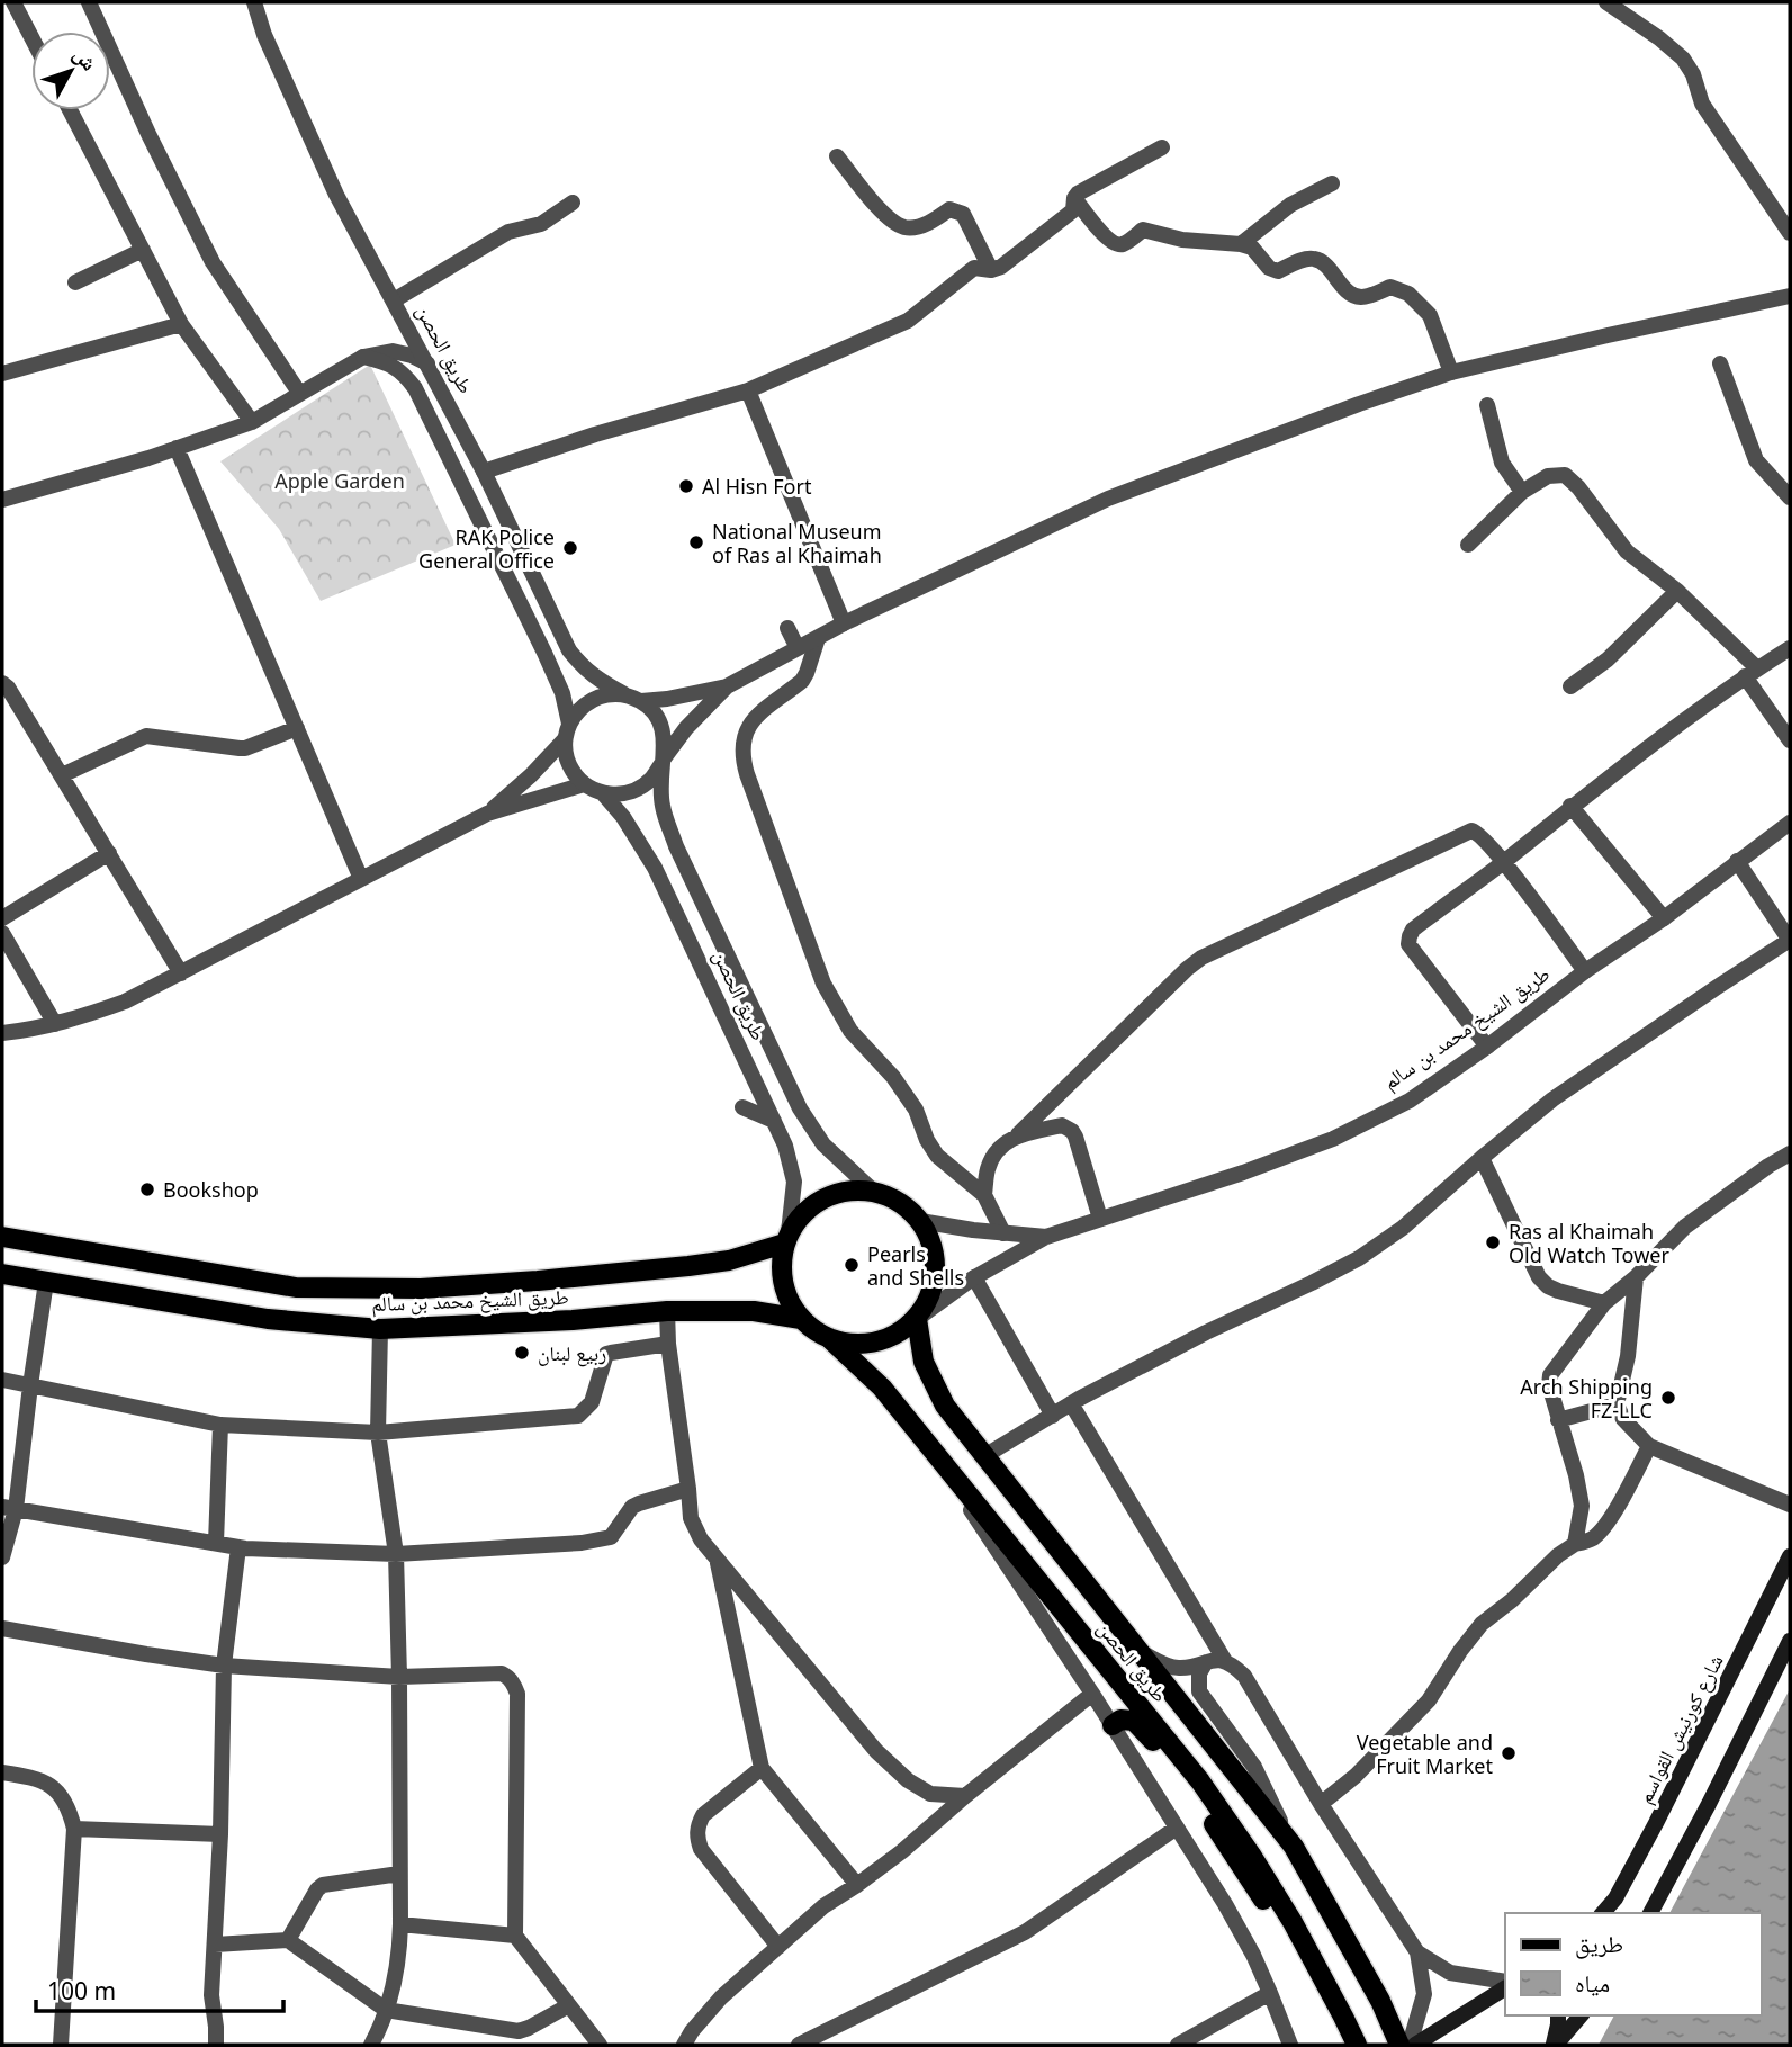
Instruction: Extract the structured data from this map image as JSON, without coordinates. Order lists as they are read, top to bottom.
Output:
{
  "streets": {
    "main road": ["طريق الحصن", "طريق الشيخ محمد بن سالم", "شارع كورنيش القواسم"]
  },
  "crossings": [
    ["طريق الحصن", "طريق الشيخ محمد بن سالم"]
  ],
  "parks": ["Apple Garden"],
  "places": [
    "Al Hisn Fort",
    "National Museum of Ras al Khaimah",
    "RAK Police General Office",
    "Bookshop",
    "Ras al Khaimah Old Watch Tower",
    "Pearls and Shells",
    "ربيع لبنان",
    "Arch Shipping FZ-LLC",
    "Vegetable and Fruit Market"
  ],
  "legend": ["طريق", "مياه"],
  "scale_bar": "100 m",
  "north": "top right"
}
